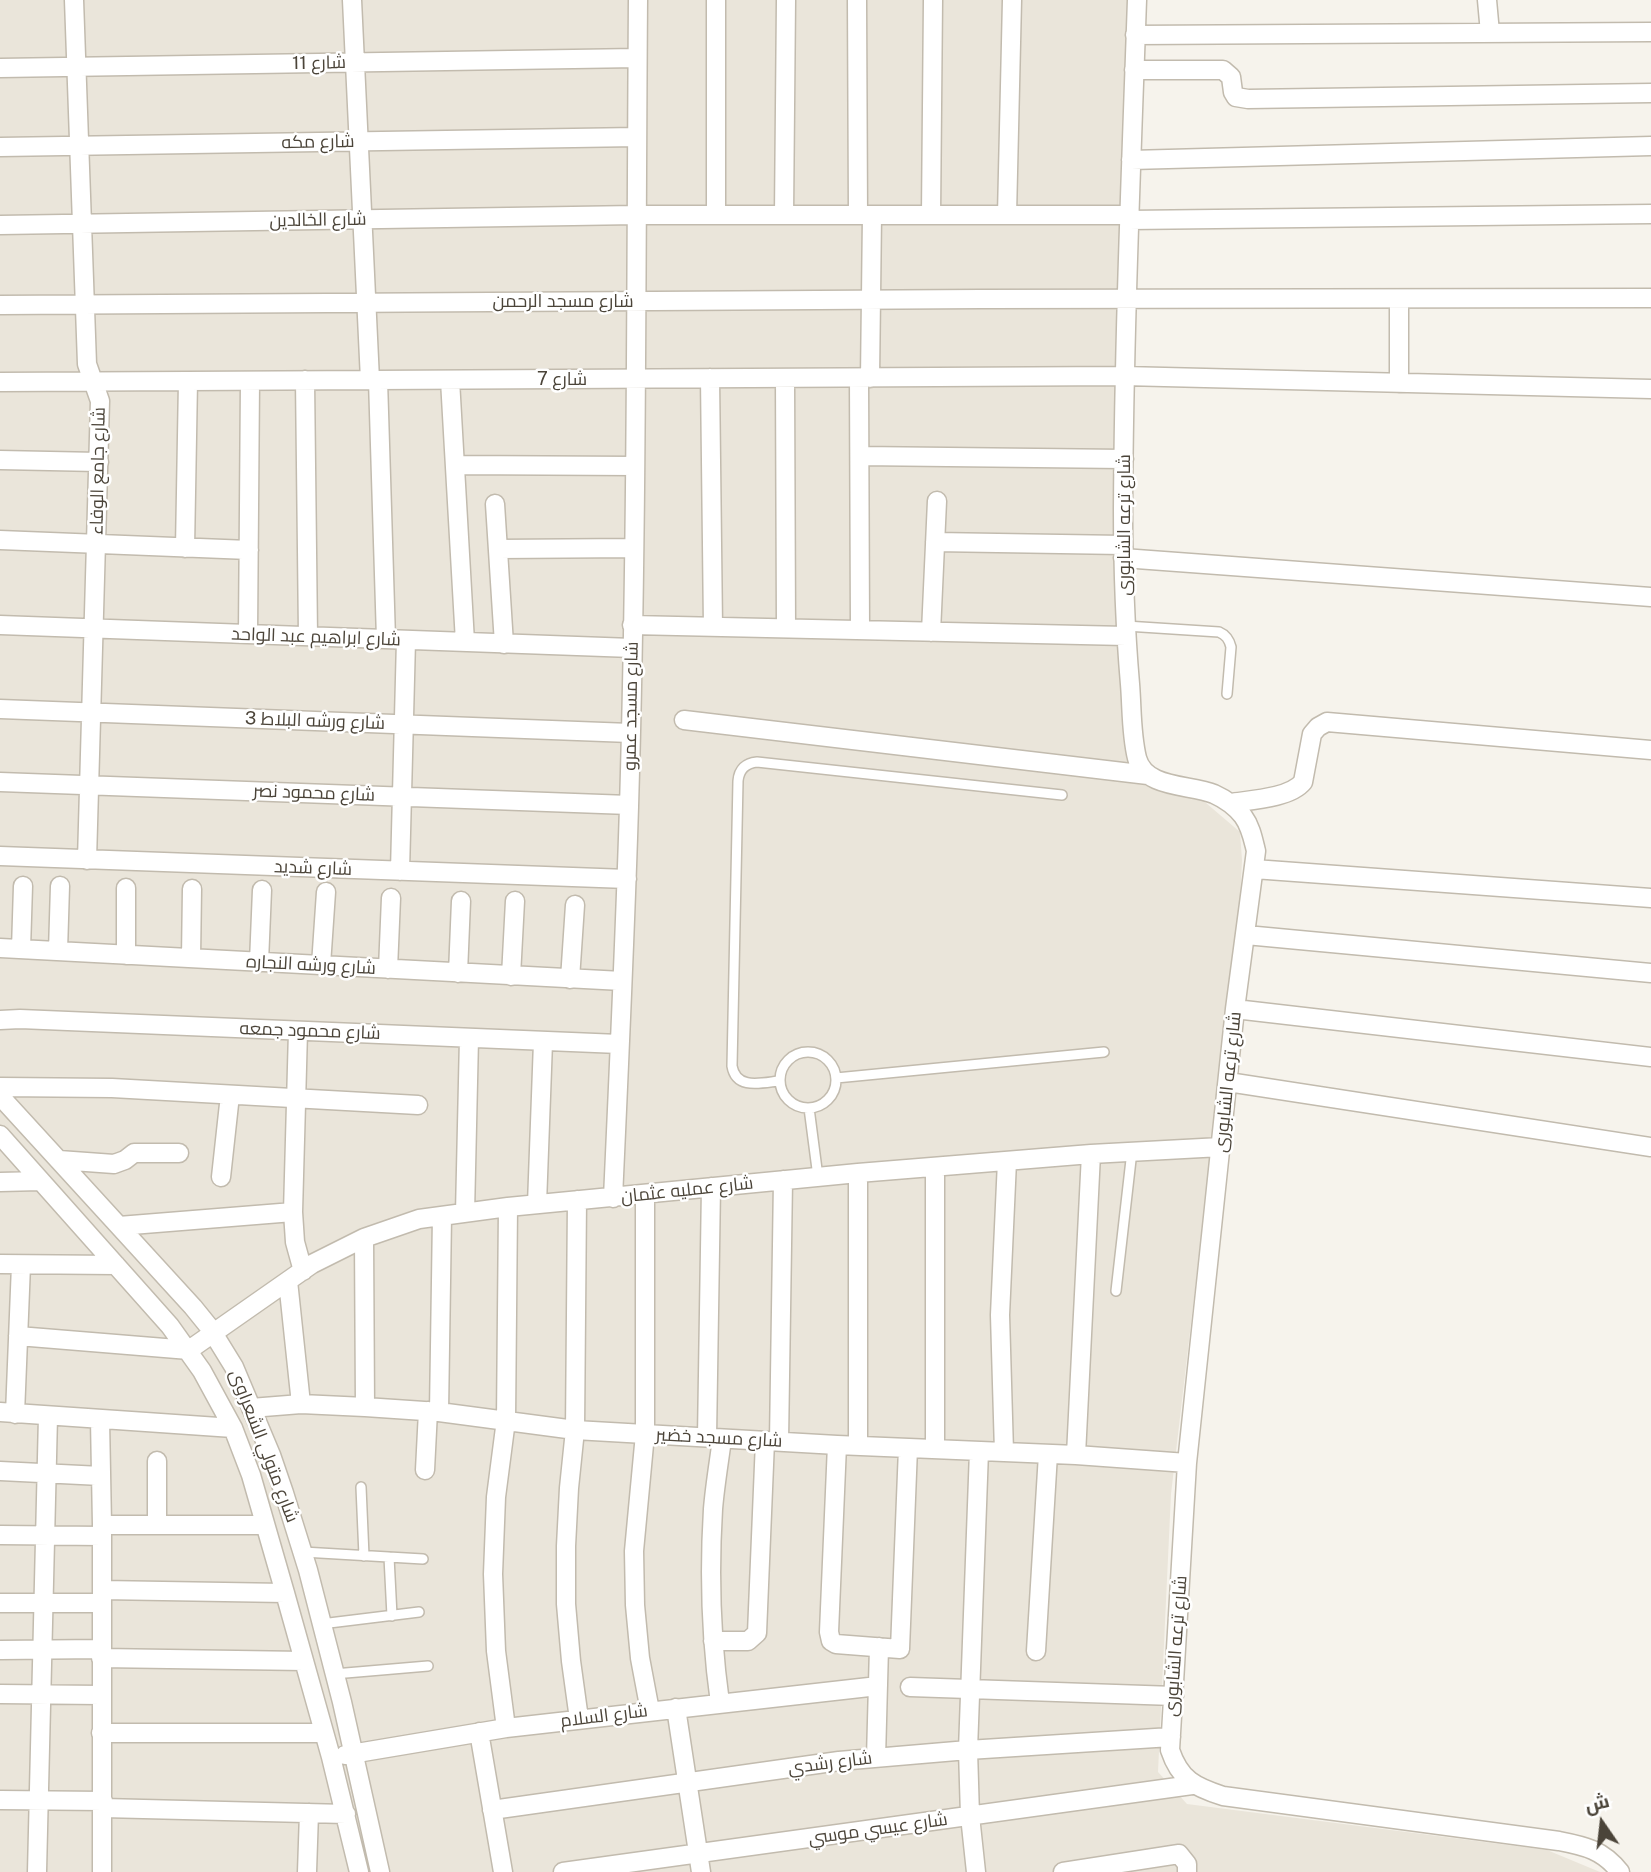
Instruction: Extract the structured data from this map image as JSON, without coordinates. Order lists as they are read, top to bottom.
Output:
{
  "streets": {
    "street": [
      "شارع 11",
      "شارع مكه",
      "شارع الخالدين",
      "شارع مسجد الرحمن",
      "شارع 7",
      "شارع جامع الوفاء",
      "شارع ترعه الشابورى",
      "شارع ابراهيم عبد الواحد",
      "شارع مسجد عمرو",
      "شارع ورشه البلاط 3",
      "شارع محمود نصر",
      "شارع شديد",
      "شارع ورشه النجاره",
      "شارع محمود جمعه",
      "شارع عمليه عثمان",
      "شارع مسجد خضير",
      "شارع متولي الشعراوى",
      "شارع السلام",
      "شارع رشدي",
      "شارع عيسي موسي"
    ]
  },
  "crossings": [
    ["شارع 11", "شارع جامع الوفاء"],
    ["شارع 11", "شارع مسجد عمرو"],
    ["شارع مكه", "شارع جامع الوفاء"],
    ["شارع مكه", "شارع مسجد عمرو"],
    ["شارع الخالدين", "شارع جامع الوفاء"],
    ["شارع الخالدين", "شارع ترعه الشابورى"],
    ["شارع الخالدين", "شارع مسجد عمرو"],
    ["شارع مسجد الرحمن", "شارع جامع الوفاء"],
    ["شارع مسجد الرحمن", "شارع ترعه الشابورى"],
    ["شارع مسجد الرحمن", "شارع مسجد عمرو"],
    ["شارع 7", "شارع جامع الوفاء"],
    ["شارع 7", "شارع ترعه الشابورى"],
    ["شارع 7", "شارع مسجد عمرو"],
    ["شارع جامع الوفاء", "شارع ابراهيم عبد الواحد"],
    ["شارع جامع الوفاء", "شارع ورشه البلاط 3"],
    ["شارع جامع الوفاء", "شارع محمود نصر"],
    ["شارع جامع الوفاء", "شارع شديد"],
    ["شارع ترعه الشابورى", "شارع عمليه عثمان"],
    ["شارع ترعه الشابورى", "شارع مسجد خضير"],
    ["شارع ترعه الشابورى", "شارع رشدي"],
    ["شارع ترعه الشابورى", "شارع عيسي موسي"],
    ["شارع ابراهيم عبد الواحد", "شارع مسجد عمرو"],
    ["شارع مسجد عمرو", "شارع ورشه البلاط 3"],
    ["شارع مسجد عمرو", "شارع محمود نصر"],
    ["شارع مسجد عمرو", "شارع شديد"],
    ["شارع مسجد عمرو", "شارع ورشه النجاره"],
    ["شارع مسجد عمرو", "شارع محمود جمعه"],
    ["شارع مسجد عمرو", "شارع عمليه عثمان"],
    ["شارع عمليه عثمان", "شارع متولي الشعراوى"],
    ["شارع مسجد خضير", "شارع متولي الشعراوى"],
    ["شارع متولي الشعراوى", "شارع السلام"]
  ],
  "north": "top"
}
